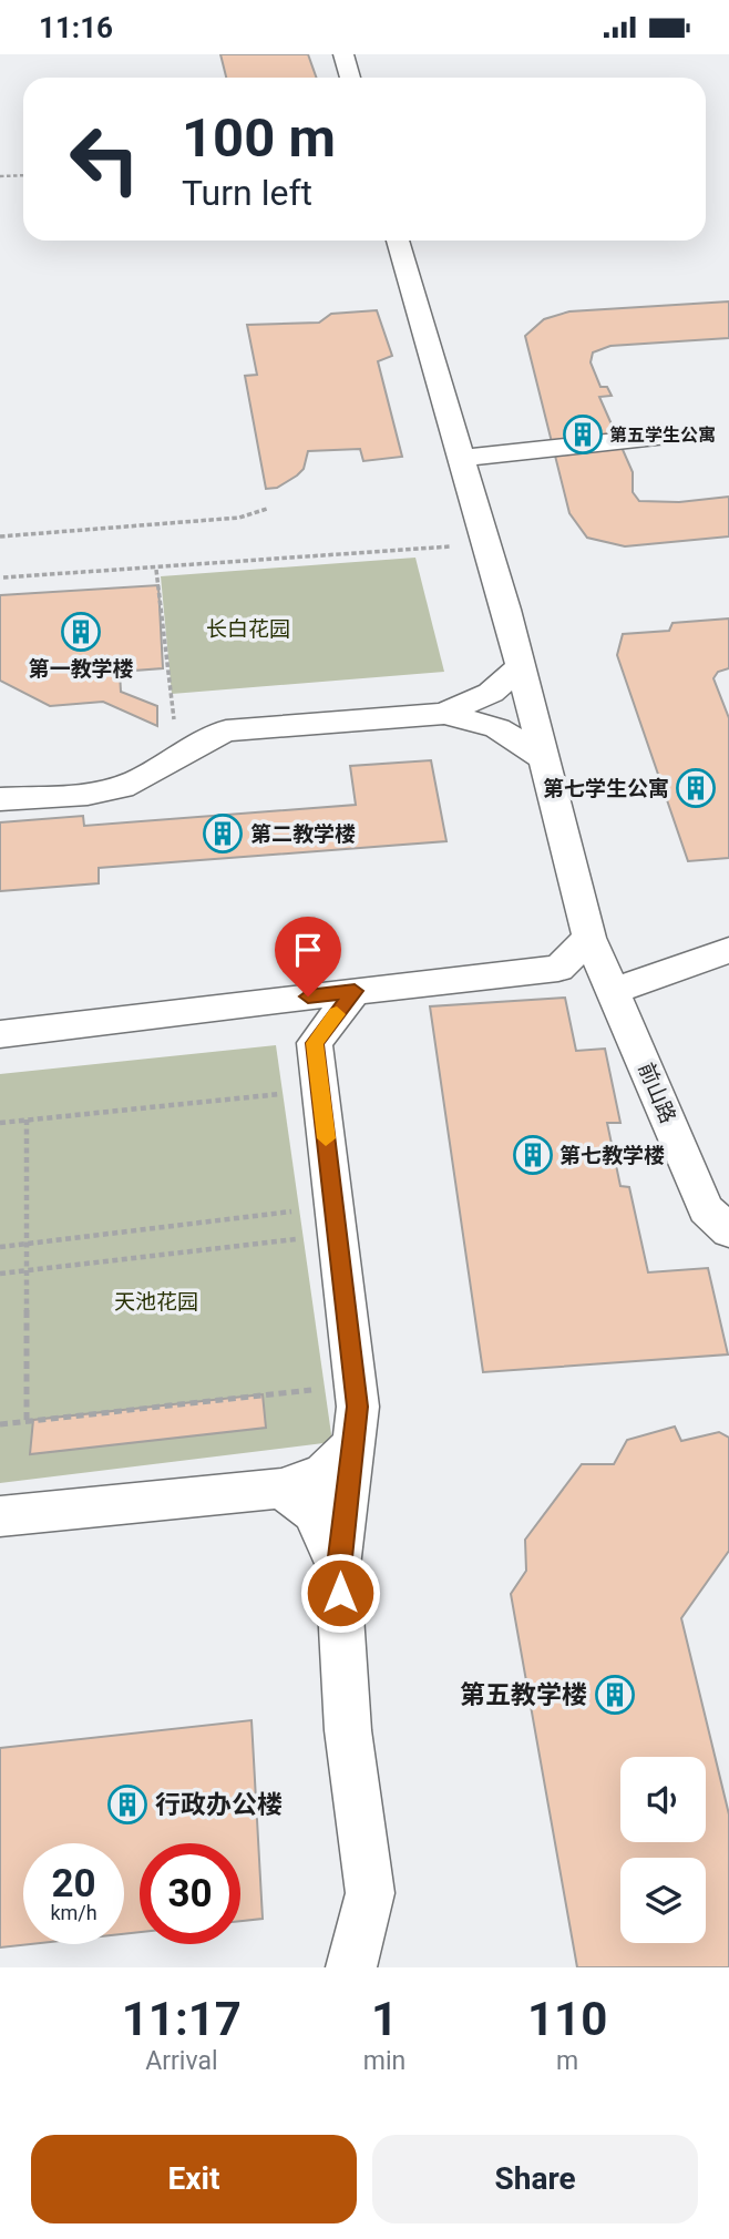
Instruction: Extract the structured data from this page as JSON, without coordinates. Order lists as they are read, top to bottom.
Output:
{
  "streets": {
    "street": ["前山路"]
  },
  "parks": ["长白花园", "天池花园"],
  "places": {
    "building": [
      "第五学生公寓",
      "第一教学楼",
      "第七学生公寓",
      "第二教学楼",
      "第七教学楼",
      "第五教学楼",
      "行政办公楼"
    ]
  },
  "page": {
    "status": "11:16",
    "turn": ["100 m", "Turn left"],
    "speed": "20 km/h",
    "limit": "30",
    "eta": [
      "11:17",
      "Arrival",
      "1",
      "min",
      "110",
      "m"
    ],
    "buttons": ["Exit", "Share"]
  }
}
